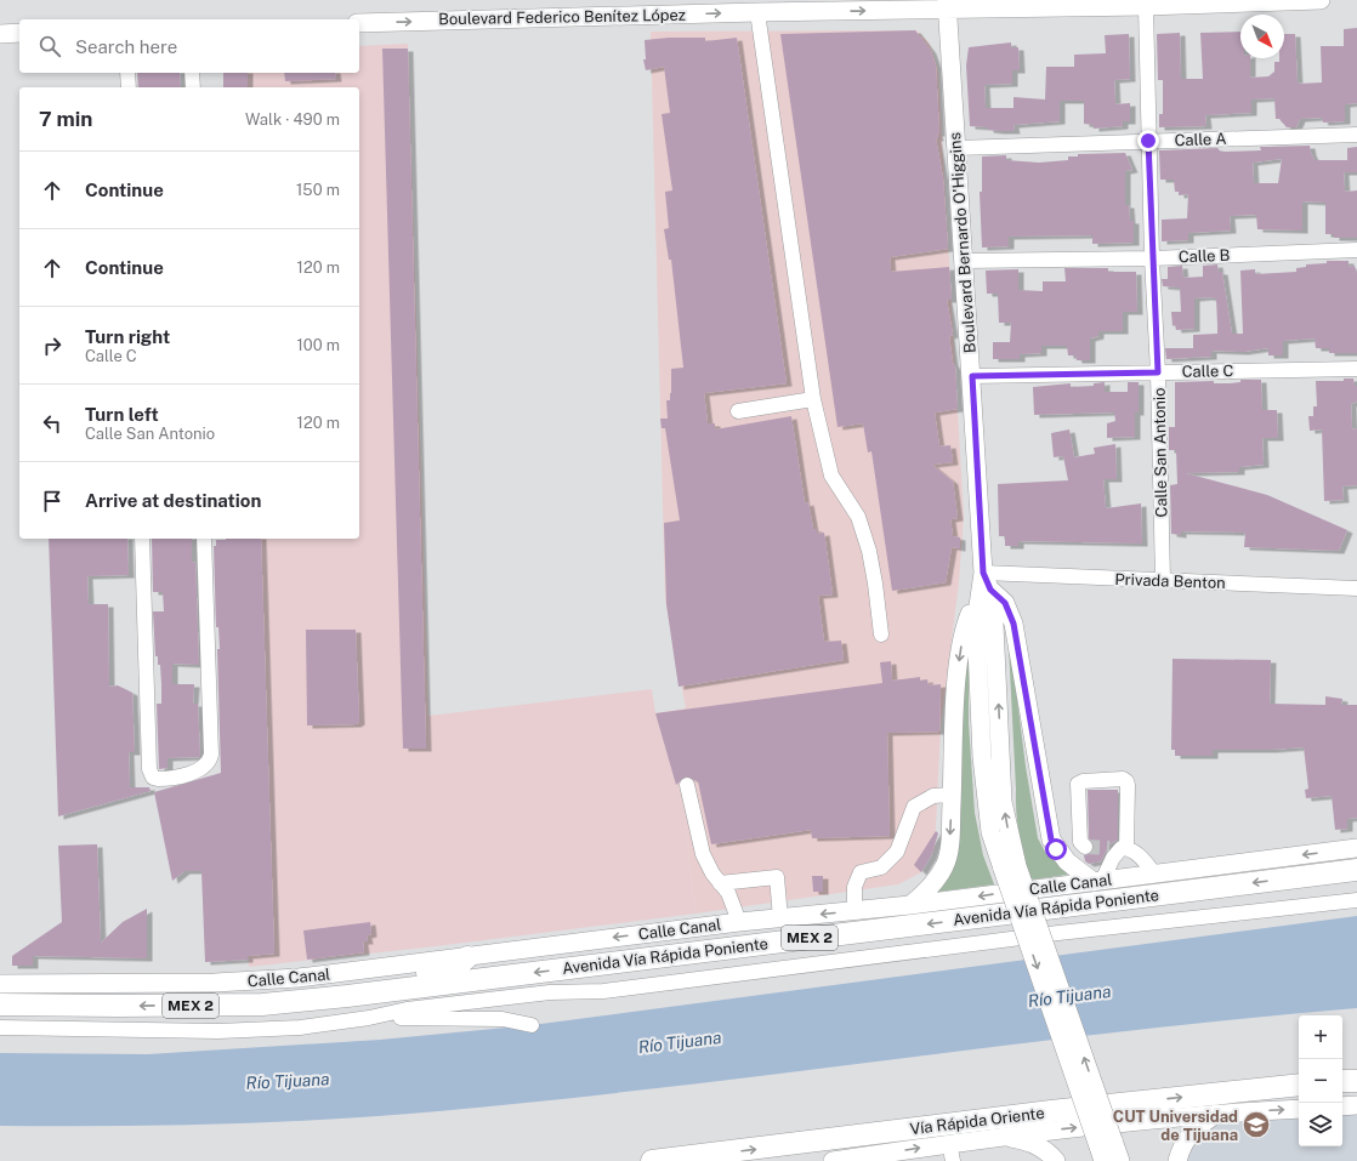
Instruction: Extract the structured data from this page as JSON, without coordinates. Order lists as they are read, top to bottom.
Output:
{
  "streets": {
    "highway": ["Avenida Vía Rápida Poniente", "MEX 2", "Vía Rápida Oriente"],
    "main road": ["Boulevard Federico Benítez López", "Boulevard Bernardo O'Higgins", "Calle Canal"],
    "street": [
      "Calle A",
      "Calle B",
      "Calle C",
      "Calle San Antonio",
      "Privada Benton"
    ]
  },
  "crossings": [
    ["Boulevard Federico Benítez López", "Boulevard Bernardo O'Higgins"],
    ["Boulevard Federico Benítez López", "Calle San Antonio"],
    ["Calle A", "Boulevard Bernardo O'Higgins"],
    ["Calle A", "Calle San Antonio"],
    ["Boulevard Bernardo O'Higgins", "Calle B"],
    ["Boulevard Bernardo O'Higgins", "Calle C"],
    ["Boulevard Bernardo O'Higgins", "Privada Benton"],
    ["Calle B", "Calle San Antonio"],
    ["Calle C", "Calle San Antonio"],
    ["Calle San Antonio", "Privada Benton"]
  ],
  "one_way": [
    "Boulevard Federico Benítez López",
    "Calle Canal",
    "Avenida Vía Rápida Poniente",
    "Vía Rápida Oriente"
  ],
  "water": ["Río Tijuana"],
  "places": {
    "school or university": ["CUT Universidad de Tijuana"]
  },
  "north": "bottom right",
  "page": {
    "search": "Search here",
    "heading": ["7 min", "Walk · 490 m"],
    "list": [
      ["Continue", "150 m"],
      ["Continue", "120 m"],
      ["Turn right", "Calle C", "100 m"],
      ["Turn left", "Calle San Antonio", "120 m"],
      "Arrive at destination"
    ],
    "map_buttons": ["+", "−"]
  }
}
